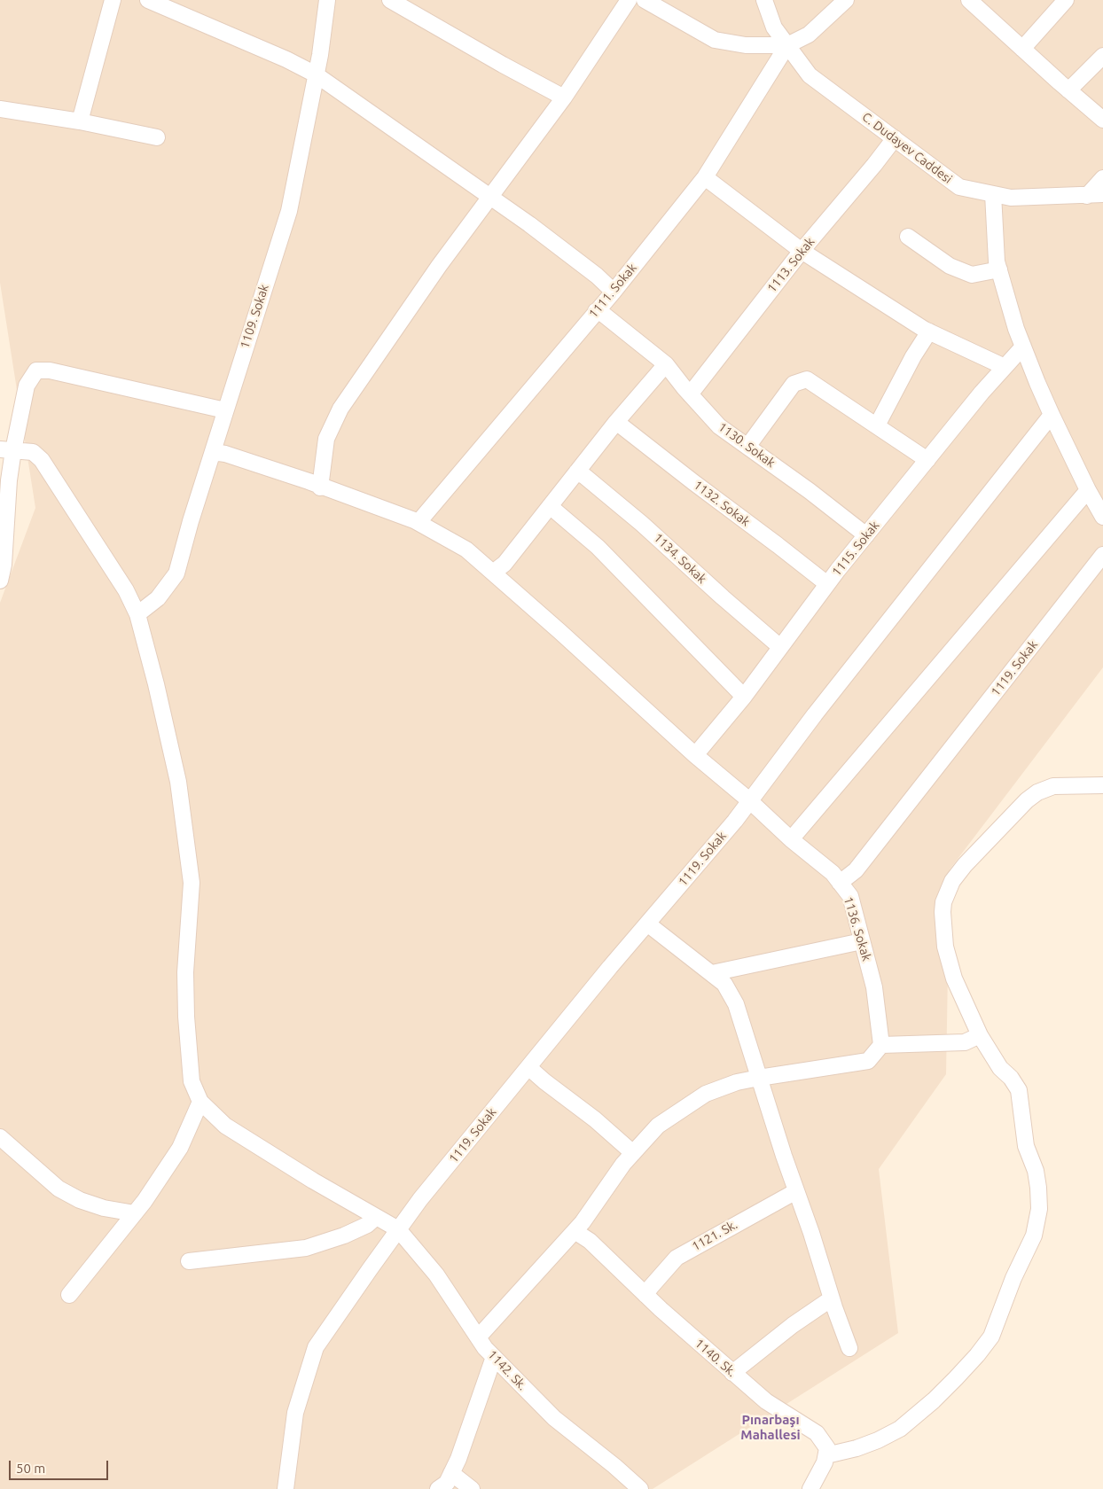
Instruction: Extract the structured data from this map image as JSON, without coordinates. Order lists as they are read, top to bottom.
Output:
{
  "streets": {
    "street": [
      "C. Dudayev Caddesi",
      "1113. Sokak",
      "1111. Sokak",
      "1109. Sokak",
      "1130. Sokak",
      "1132. Sokak",
      "1115. Sokak",
      "1134. Sokak",
      "1119. Sokak",
      "1136. Sokak",
      "1121. Sk.",
      "1140. Sk.",
      "1142. Sk."
    ]
  },
  "crossings": [
    ["C. Dudayev Caddesi", "1113. Sokak"],
    ["C. Dudayev Caddesi", "1111. Sokak"],
    ["1113. Sokak", "1130. Sokak"],
    ["1111. Sokak", "1130. Sokak"],
    ["1111. Sokak", "1136. Sokak"],
    ["1109. Sokak", "1136. Sokak"],
    ["1130. Sokak", "1115. Sokak"],
    ["1132. Sokak", "1115. Sokak"],
    ["1115. Sokak", "1134. Sokak"],
    ["1115. Sokak", "1136. Sokak"],
    ["1119. Sokak", "1136. Sokak"],
    ["1119. Sokak", "1142. Sk."],
    ["1121. Sk.", "1140. Sk."]
  ],
  "districts": ["Pınarbaşı Mahallesi"],
  "scale_bar": "50 m"
}
